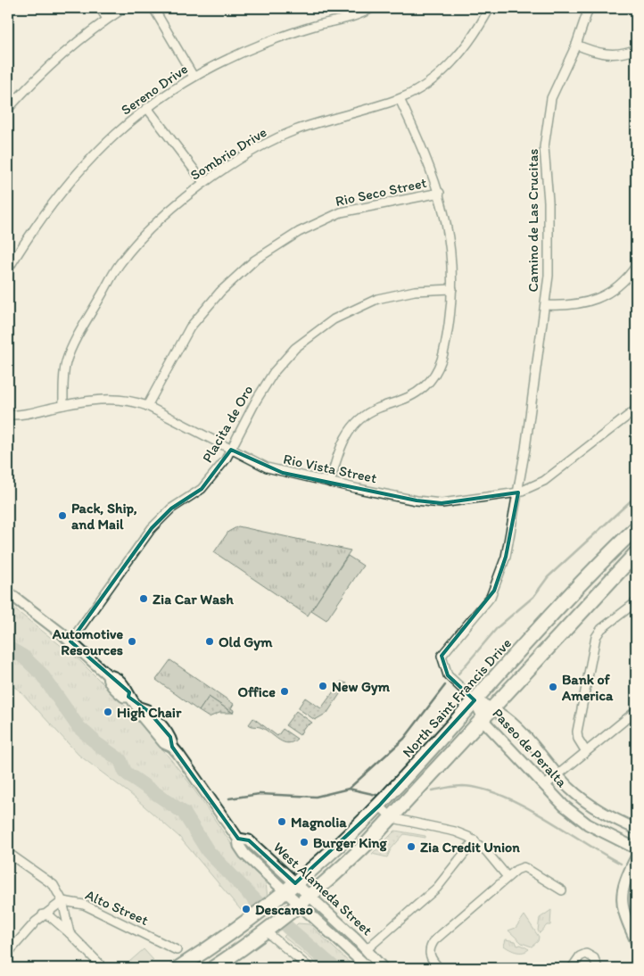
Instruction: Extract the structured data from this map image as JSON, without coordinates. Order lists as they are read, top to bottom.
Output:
{
  "streets": {
    "highway": ["North Saint Francis Drive"],
    "street": [
      "Sereno Drive",
      "Sombrio Drive",
      "Rio Seco Street",
      "Camino de Las Crucitas",
      "Placita de Oro",
      "Rio Vista Street",
      "Paseo de Peralta",
      "West Alameda Street",
      "Alto Street"
    ]
  },
  "crossings": [
    ["Sombrio Drive", "Rio Vista Street"],
    ["Rio Seco Street", "Rio Vista Street"],
    ["Camino de Las Crucitas", "Rio Vista Street"],
    ["Placita de Oro", "Rio Vista Street"],
    ["Placita de Oro", "West Alameda Street"],
    ["North Saint Francis Drive", "Paseo de Peralta"],
    ["North Saint Francis Drive", "West Alameda Street"]
  ],
  "places": [
    "Pack, Ship, and Mail",
    "Zia Car Wash",
    "Automotive Resources",
    "Old Gym",
    "New Gym",
    "Bank of America",
    "Office",
    "High Chair",
    "Magnolia",
    "Burger King",
    "Zia Credit Union",
    "Descanso"
  ]
}
